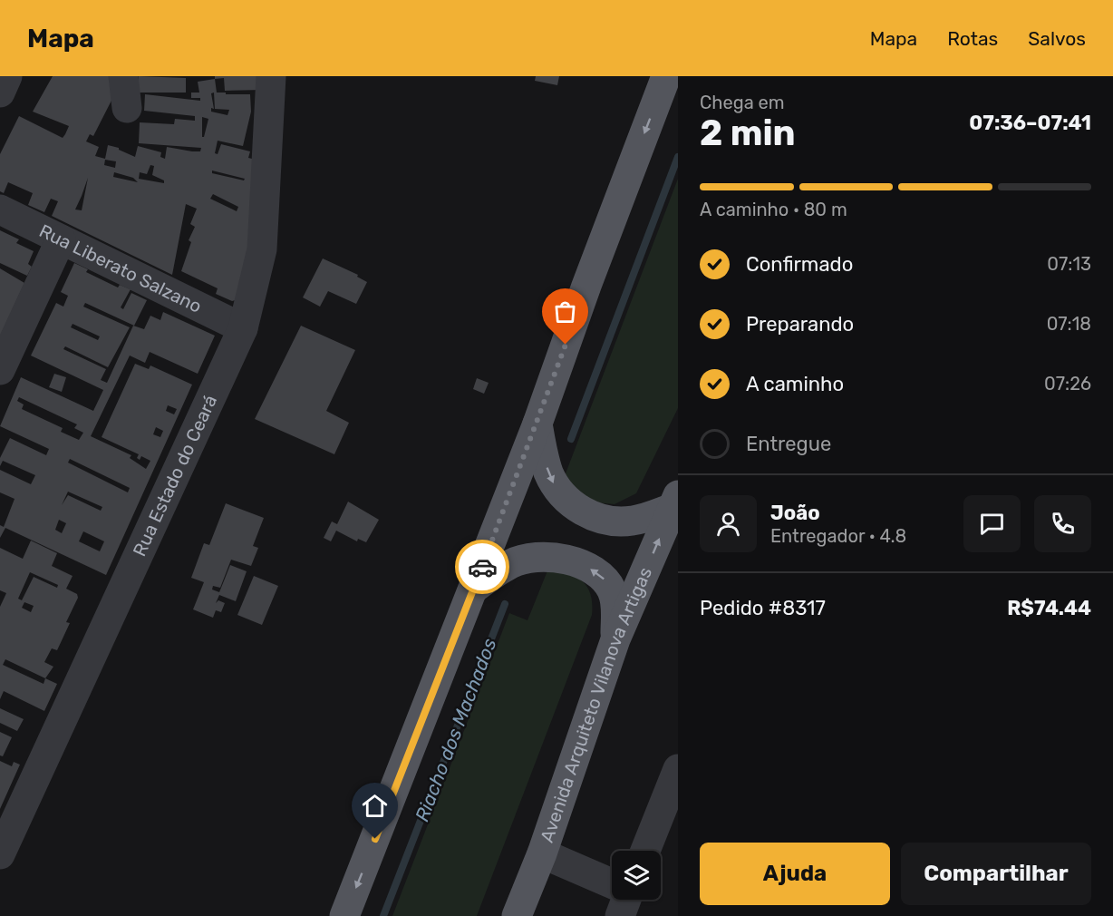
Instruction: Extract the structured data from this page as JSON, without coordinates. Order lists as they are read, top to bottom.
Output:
{
  "streets": {
    "main road": ["Avenida Arquiteto Vilanova Artigas"],
    "street": ["Rua Liberato Salzano", "Rua Estado do Ceará"]
  },
  "crossings": [
    ["Rua Liberato Salzano", "Rua Estado do Ceará"]
  ],
  "water": ["Riacho dos Machados"],
  "page": {
    "header": "Mapa",
    "nav": ["Mapa", "Rotas", "Salvos"],
    "heading": ["2 min", "Chega em", "07:36–07:41"],
    "panel": [
      "João",
      "Entregador · 4.8",
      "Pedido #8317",
      "R$74.44"
    ],
    "bar": "A caminho · 80 m",
    "list": [
      ["Confirmado", "07:13"],
      ["Preparando", "07:18"],
      ["A caminho", "07:26"],
      "Entregue"
    ],
    "buttons": ["Ajuda", "Compartilhar"]
  }
}
